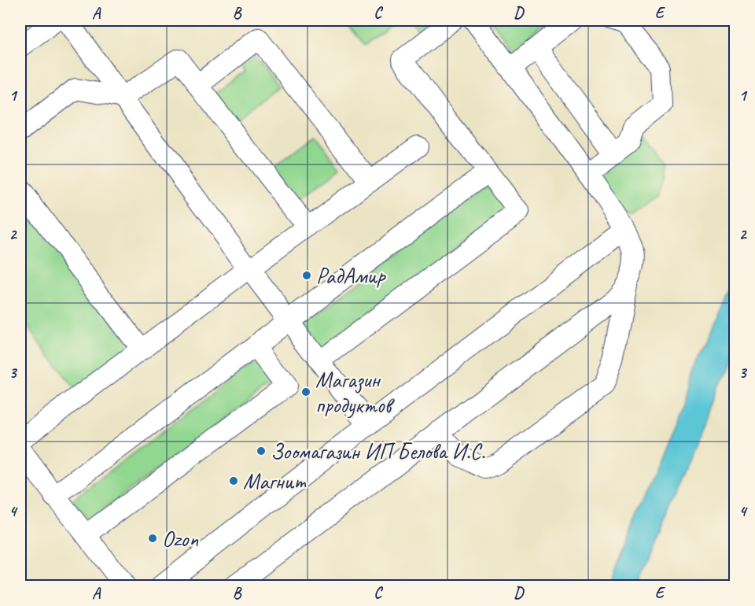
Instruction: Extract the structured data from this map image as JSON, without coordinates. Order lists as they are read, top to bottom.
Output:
{
  "places": [
    "РадАмир",
    "Магазин продуктов",
    "Зоомагазин ИП Белова И.С.",
    "Магнит",
    "Ozon"
  ],
  "grid": {
    "columns": [
      "A",
      "B",
      "C",
      "D",
      "E"
    ],
    "rows": [
      "1",
      "2",
      "3",
      "4"
    ]
  }
}
